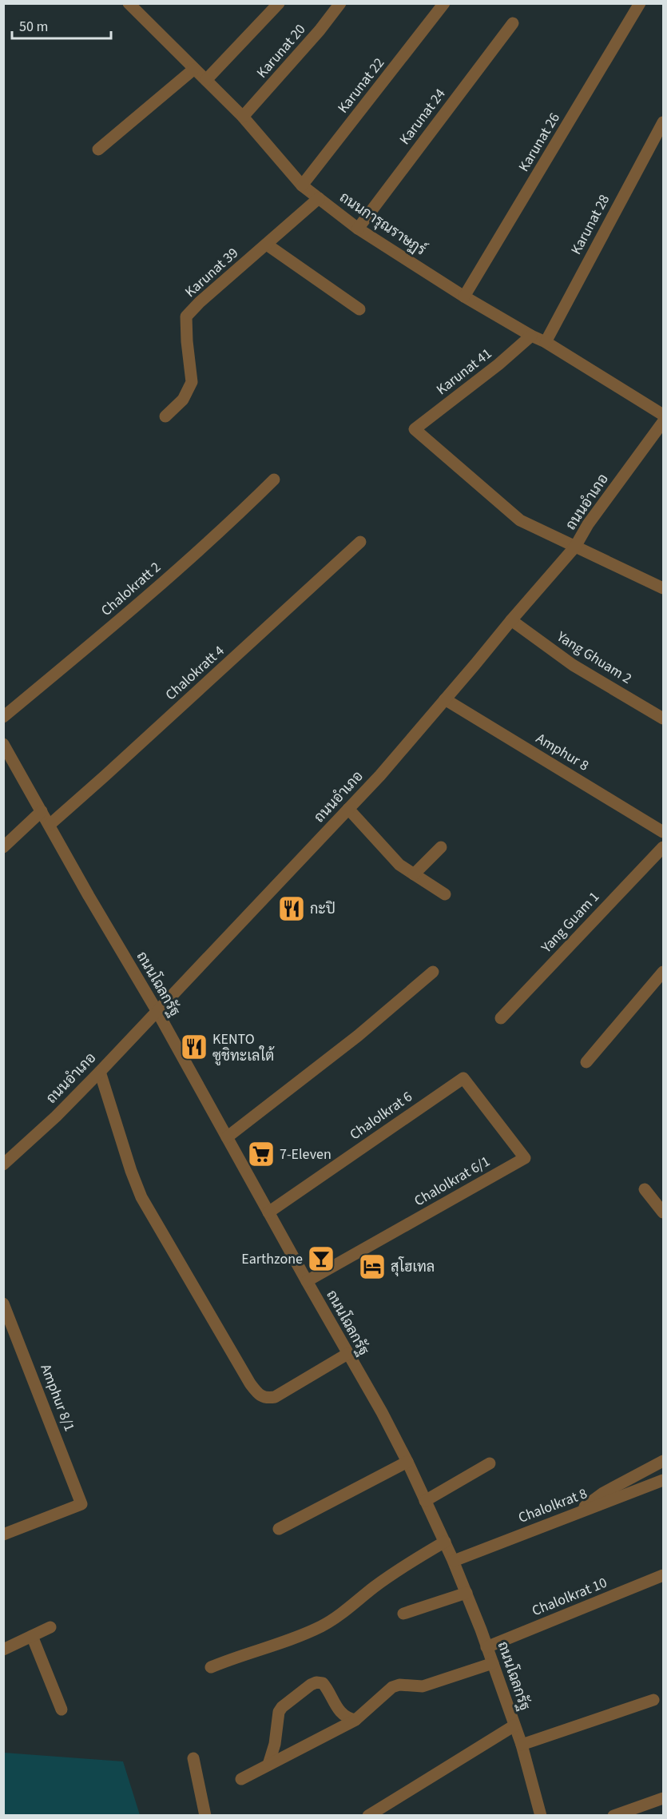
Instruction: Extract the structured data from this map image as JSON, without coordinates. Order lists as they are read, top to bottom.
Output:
{
  "streets": {
    "street": [
      "Karunat 20",
      "Karunat 22",
      "Karunat 24",
      "Karunat 26",
      "ถนนการุณราษฏร์",
      "Karunat 28",
      "Karunat 39",
      "Karunat 41",
      "ถนนอำเภอ",
      "Chalokratt 2",
      "Yang Ghuam 2",
      "Chalokratt 4",
      "Amphur 8",
      "Yang Guam 1",
      "ถนนโฉลกรัฐ",
      "Chalolkrat 6",
      "Chalolkrat 6/1",
      "Amphur 8/1",
      "Chalolkrat 8",
      "Chalolkrat 10"
    ]
  },
  "crossings": [
    ["Karunat 20", "ถนนการุณราษฏร์"],
    ["Karunat 22", "ถนนการุณราษฏร์"],
    ["Karunat 24", "ถนนการุณราษฏร์"],
    ["Karunat 26", "ถนนการุณราษฏร์"],
    ["ถนนการุณราษฏร์", "Karunat 28"],
    ["ถนนการุณราษฏร์", "Karunat 39"],
    ["ถนนการุณราษฏร์", "Karunat 41"],
    ["Karunat 41", "ถนนอำเภอ"],
    ["ถนนอำเภอ", "Yang Ghuam 2"],
    ["ถนนอำเภอ", "Amphur 8"],
    ["ถนนอำเภอ", "ถนนโฉลกรัฐ"],
    ["Chalokratt 4", "ถนนโฉลกรัฐ"],
    ["ถนนโฉลกรัฐ", "Chalolkrat 6"],
    ["ถนนโฉลกรัฐ", "Chalolkrat 6/1"],
    ["ถนนโฉลกรัฐ", "Chalolkrat 8"],
    ["ถนนโฉลกรัฐ", "Chalolkrat 10"],
    ["Chalolkrat 6", "Chalolkrat 6/1"]
  ],
  "places": {
    "restaurant": ["กะปิ", "KENTO ซูชิทะเลใต้"],
    "supermarket": ["7-Eleven"],
    "bar": ["Earthzone"],
    "hotel": ["สุโฮเทล"]
  },
  "scale_bar": "50 m"
}
